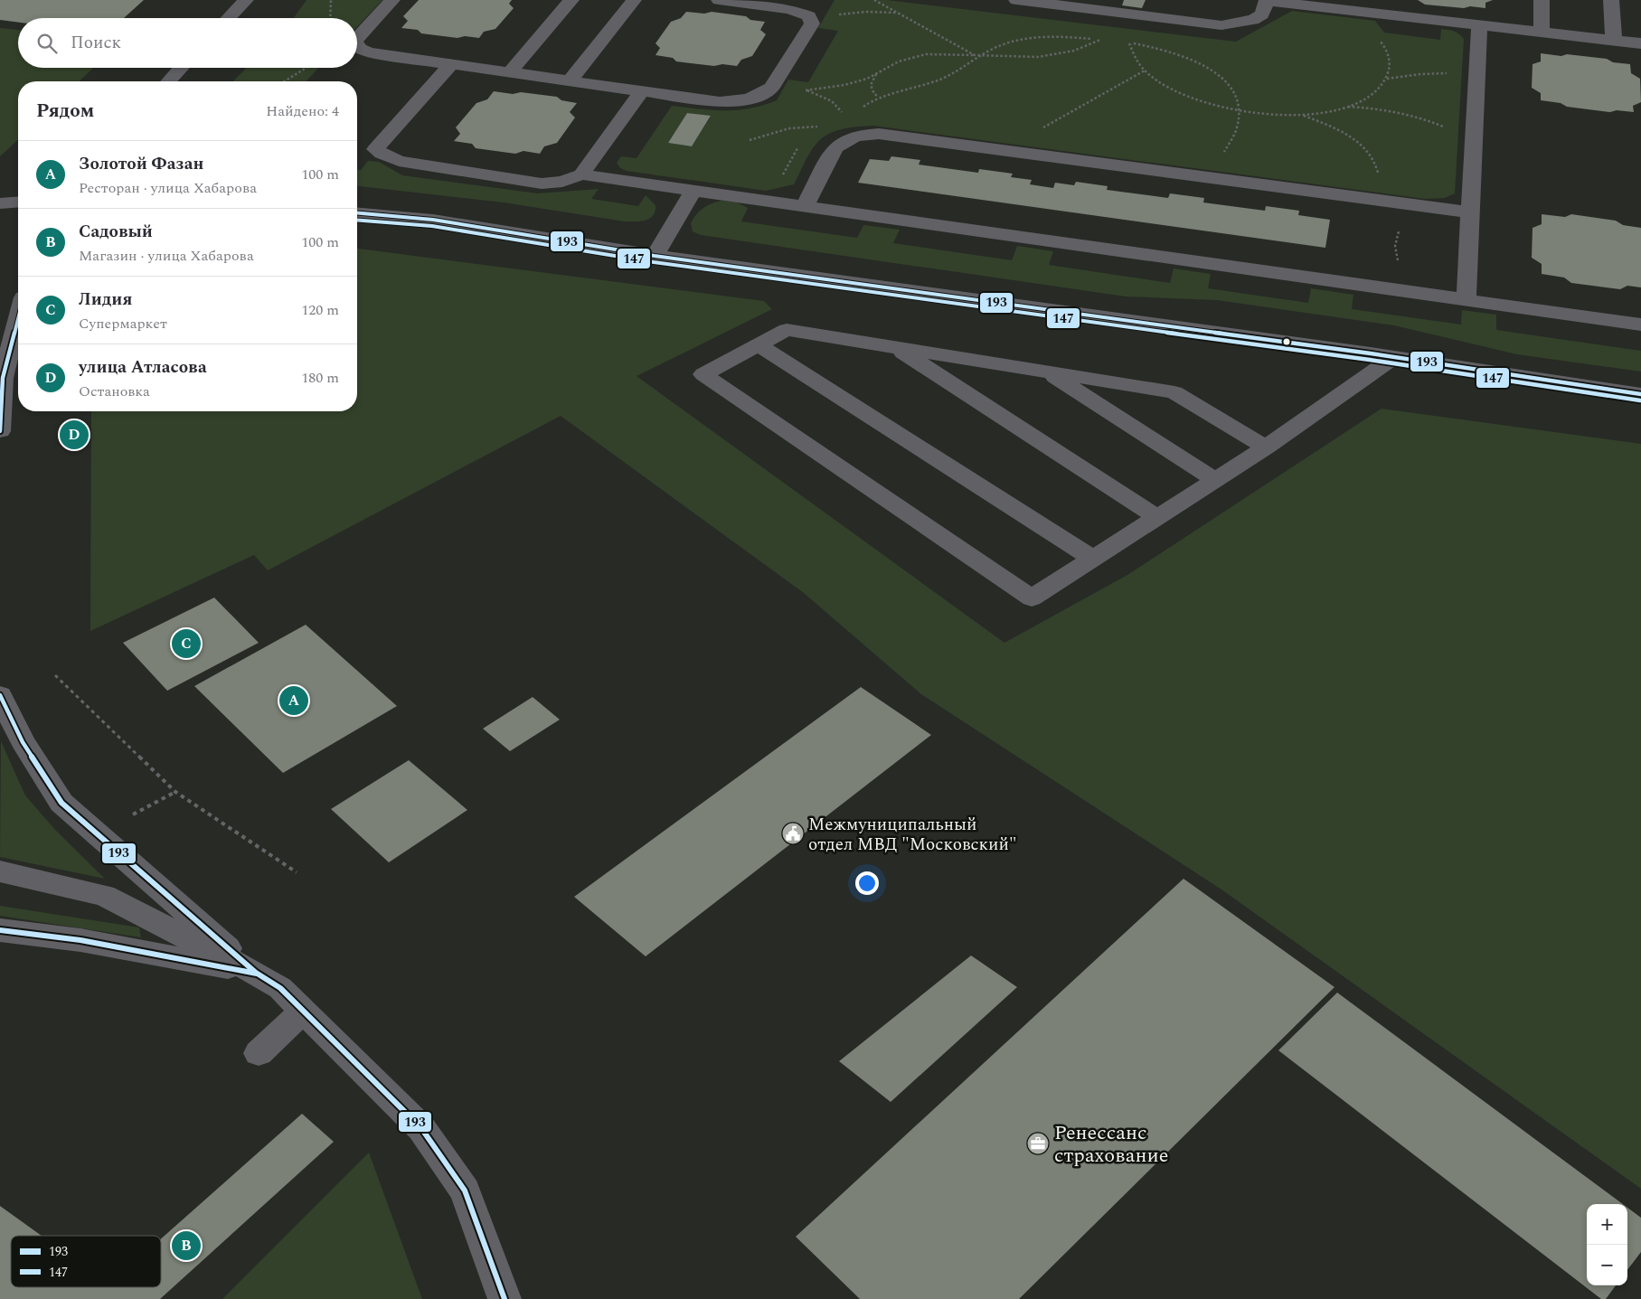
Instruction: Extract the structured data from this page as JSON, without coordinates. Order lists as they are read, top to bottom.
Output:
{
  "places": {
    "public building": ["Межмуниципальный отдел МВД \"Московский\""],
    "office": ["Ренессанс страхование"]
  },
  "lines": ["transit line 193", "transit line 147"],
  "legend": ["193", "147"],
  "page": {
    "search": "Поиск",
    "heading": ["Рядом", "Найдено: 4"],
    "list": [
      {
        "mark": "A",
        "name": "Золотой Фазан",
        "note": "Ресторан · улица Хабарова",
        "value": "100 m"
      },
      {
        "mark": "B",
        "name": "Садовый",
        "note": "Магазин · улица Хабарова",
        "value": "100 m"
      },
      {
        "mark": "C",
        "name": "Лидия",
        "note": "Супермаркет",
        "value": "120 m"
      },
      {
        "mark": "D",
        "name": "улица Атласова",
        "note": "Остановка",
        "value": "180 m"
      }
    ],
    "pins": [
      "D",
      "C",
      "A",
      "B"
    ],
    "map_buttons": ["+", "−"]
  }
}
